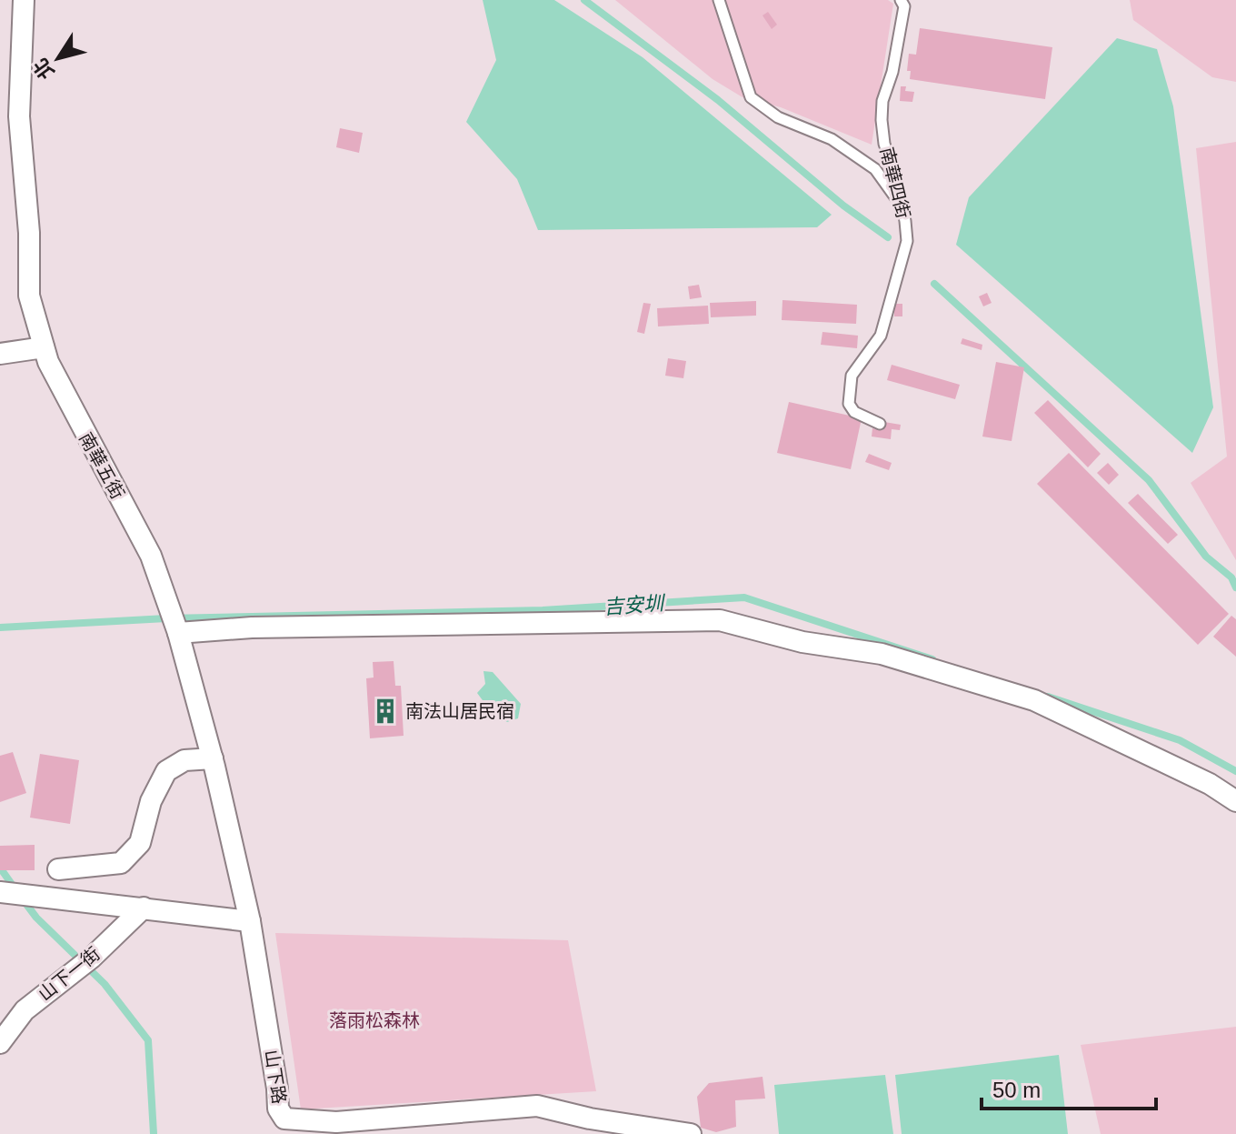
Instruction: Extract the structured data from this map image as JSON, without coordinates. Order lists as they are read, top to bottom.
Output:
{
  "streets": {
    "street": ["南華五街", "山下一街", "山下路"],
    "lane": ["南華四街"]
  },
  "crossings": [
    ["南華五街", "山下路"]
  ],
  "water": ["吉安圳"],
  "parks": ["落雨松森林"],
  "places": {
    "building": ["南法山居民宿"]
  },
  "scale_bar": "50 m",
  "north": "bottom left"
}
